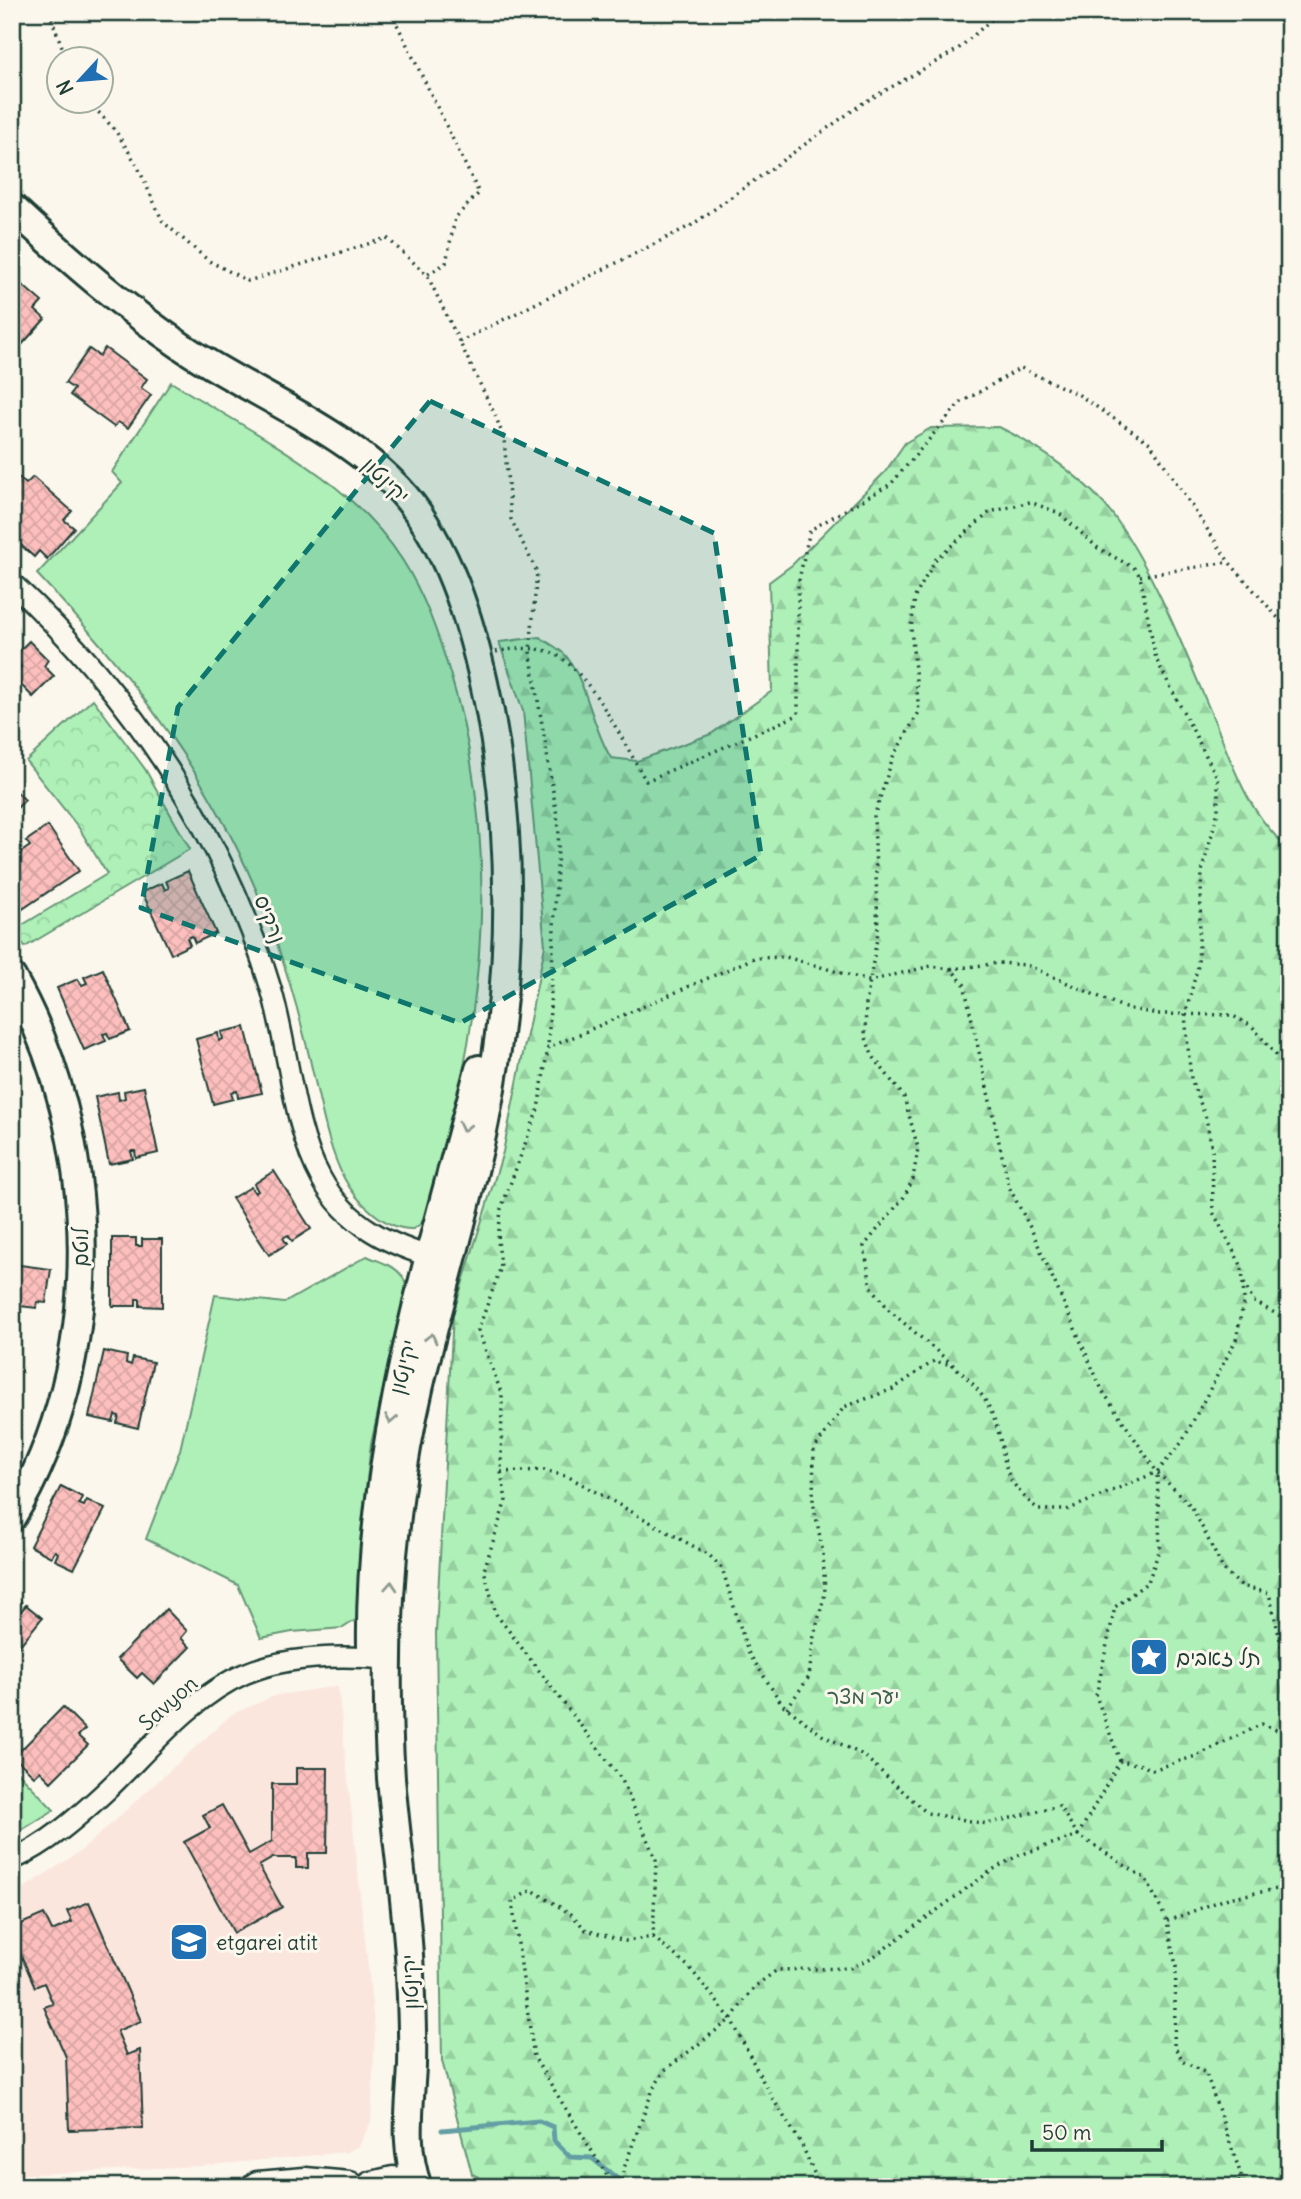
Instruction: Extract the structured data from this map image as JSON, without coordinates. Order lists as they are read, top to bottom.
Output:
{
  "streets": {
    "street": [
      "יקינטון",
      "נרקיס",
      "לוטם",
      "Savyon"
    ]
  },
  "crossings": [
    ["יקינטון", "נרקיס"],
    ["יקינטון", "Savyon"]
  ],
  "parks": ["יער מצר"],
  "places": {
    "place": ["תל זאבים"],
    "school or university": ["etgarei atit"]
  },
  "scale_bar": "50 m",
  "north": "bottom left"
}
